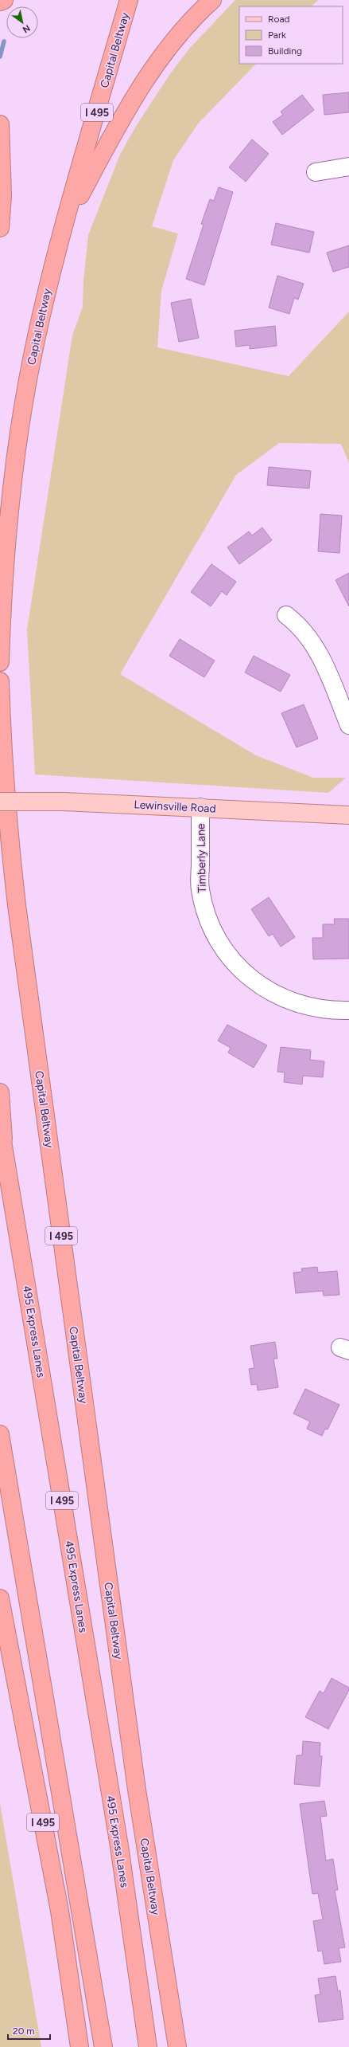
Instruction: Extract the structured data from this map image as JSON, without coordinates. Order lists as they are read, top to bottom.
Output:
{
  "streets": {
    "highway": ["Capital Beltway", "I 495", "495 Express Lanes"],
    "main road": ["Lewinsville Road"],
    "street": ["Timberly Lane"]
  },
  "crossings": [
    ["Lewinsville Road", "Timberly Lane"]
  ],
  "legend": ["Road", "Park", "Building"],
  "scale_bar": "20 m",
  "north": "bottom right"
}
